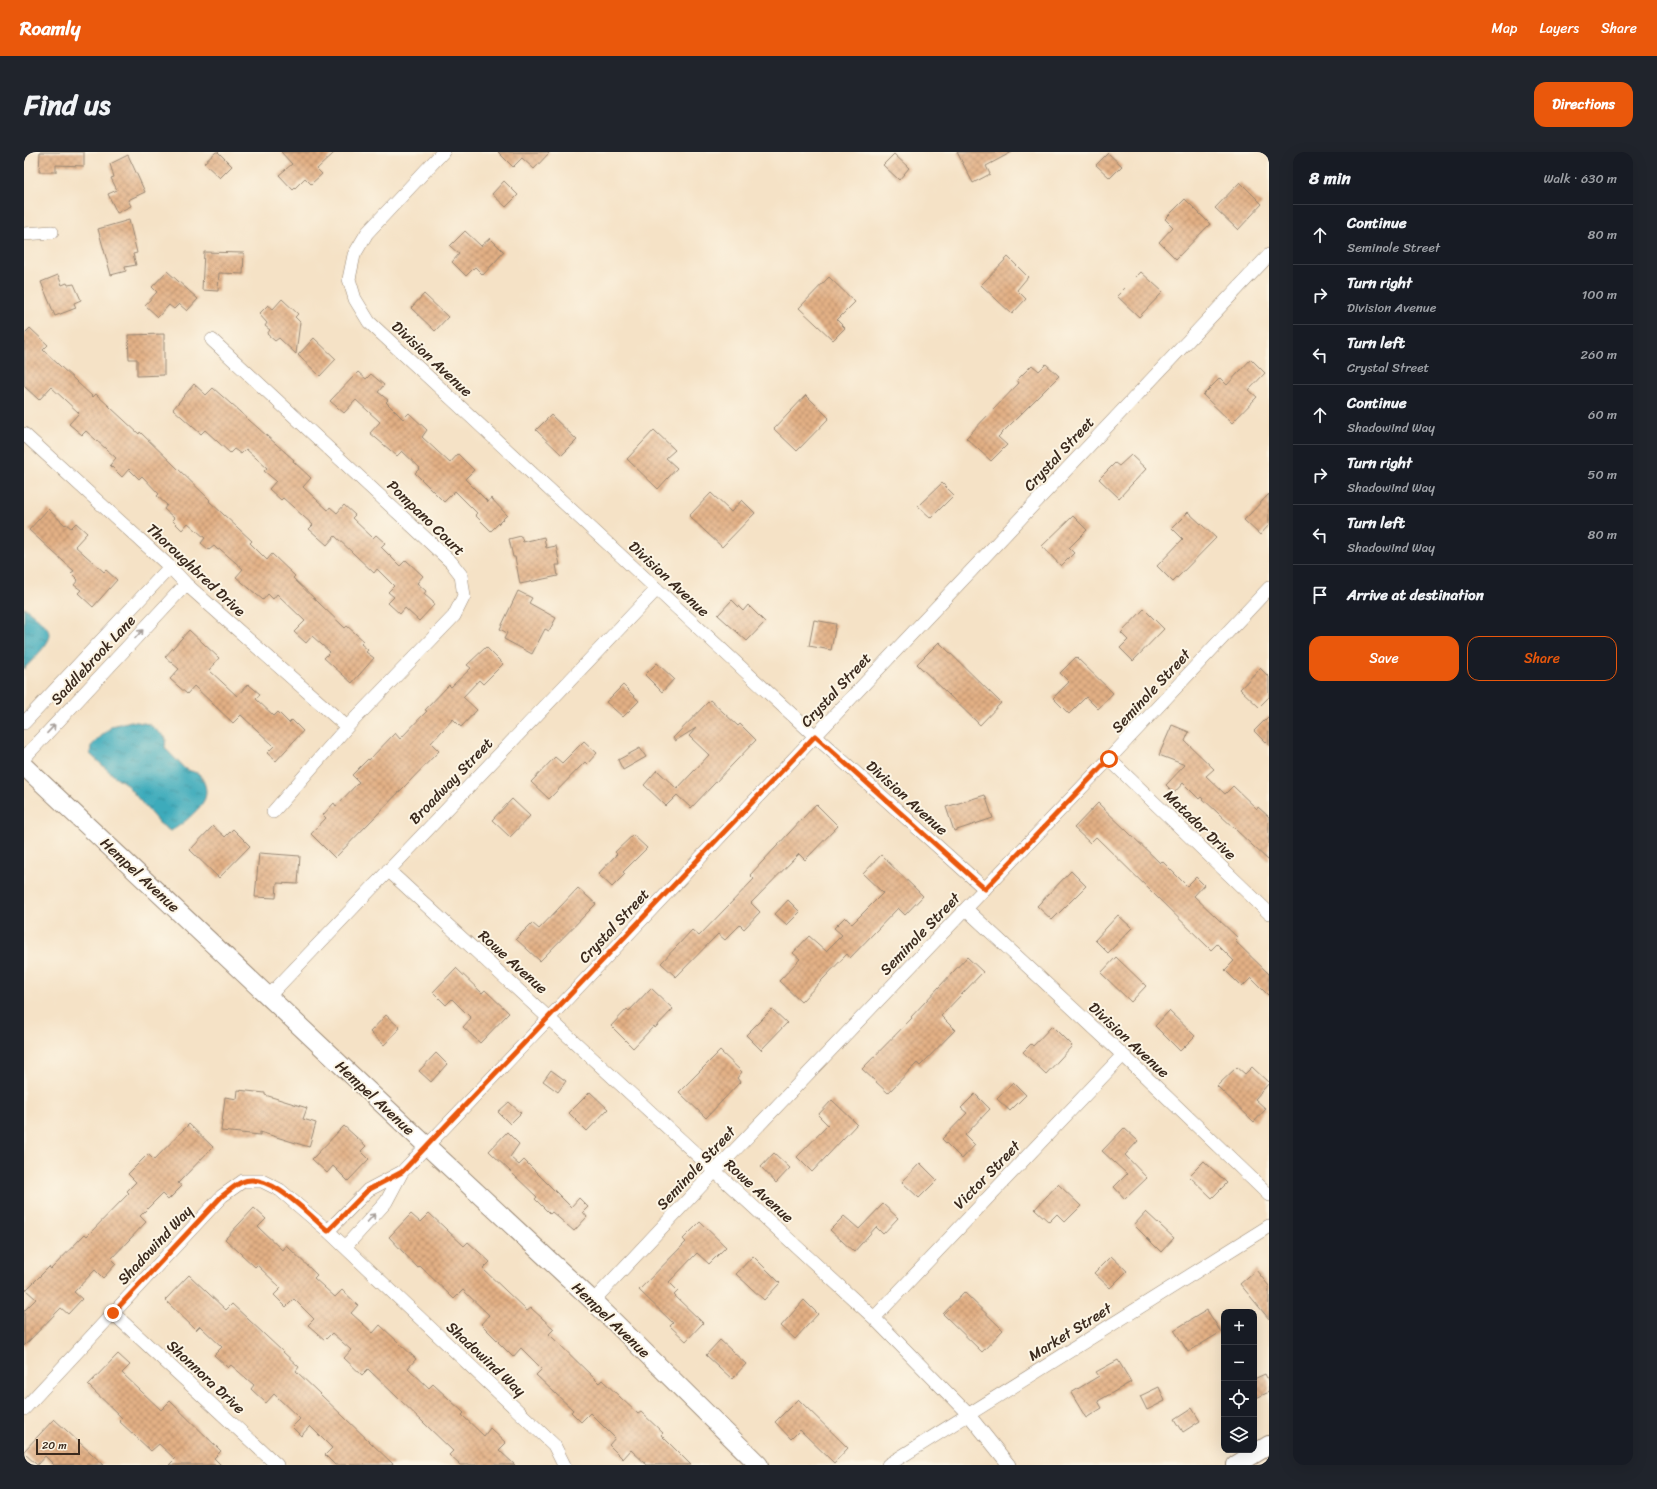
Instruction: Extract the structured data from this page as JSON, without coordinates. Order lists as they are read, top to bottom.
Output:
{
  "streets": {
    "street": [
      "Division Avenue",
      "Crystal Street",
      "Pompano Court",
      "Thoroughbred Drive",
      "Saddlebrook Lane",
      "Seminole Street",
      "Broadway Street",
      "Matador Drive",
      "Hempel Avenue",
      "Rowe Avenue",
      "Victor Street",
      "Shadowind Way",
      "Market Street",
      "Shonnora Drive"
    ]
  },
  "crossings": [
    ["Division Avenue", "Crystal Street"],
    ["Division Avenue", "Seminole Street"],
    ["Division Avenue", "Broadway Street"],
    ["Division Avenue", "Victor Street"],
    ["Crystal Street", "Hempel Avenue"],
    ["Crystal Street", "Rowe Avenue"],
    ["Pompano Court", "Thoroughbred Drive"],
    ["Thoroughbred Drive", "Saddlebrook Lane"],
    ["Seminole Street", "Matador Drive"],
    ["Seminole Street", "Hempel Avenue"],
    ["Seminole Street", "Rowe Avenue"],
    ["Broadway Street", "Hempel Avenue"],
    ["Broadway Street", "Rowe Avenue"],
    ["Rowe Avenue", "Victor Street"],
    ["Rowe Avenue", "Market Street"],
    ["Shadowind Way", "Shonnora Drive"]
  ],
  "scale_bar": "20 m",
  "page": {
    "header": "Roamly",
    "nav": ["Map", "Layers", "Share"],
    "title": "Find us",
    "buttons": [
      "Directions",
      ["Save", "Share"]
    ],
    "heading": ["8 min", "Walk · 630 m"],
    "list": [
      ["Continue", "Seminole Street", "80 m"],
      ["Turn right", "Division Avenue", "100 m"],
      ["Turn left", "Crystal Street", "260 m"],
      ["Continue", "Shadowind Way", "60 m"],
      ["Turn right", "Shadowind Way", "50 m"],
      ["Turn left", "Shadowind Way", "80 m"],
      "Arrive at destination"
    ],
    "map_buttons": ["+", "−"],
    "scale": "20 m"
  }
}
